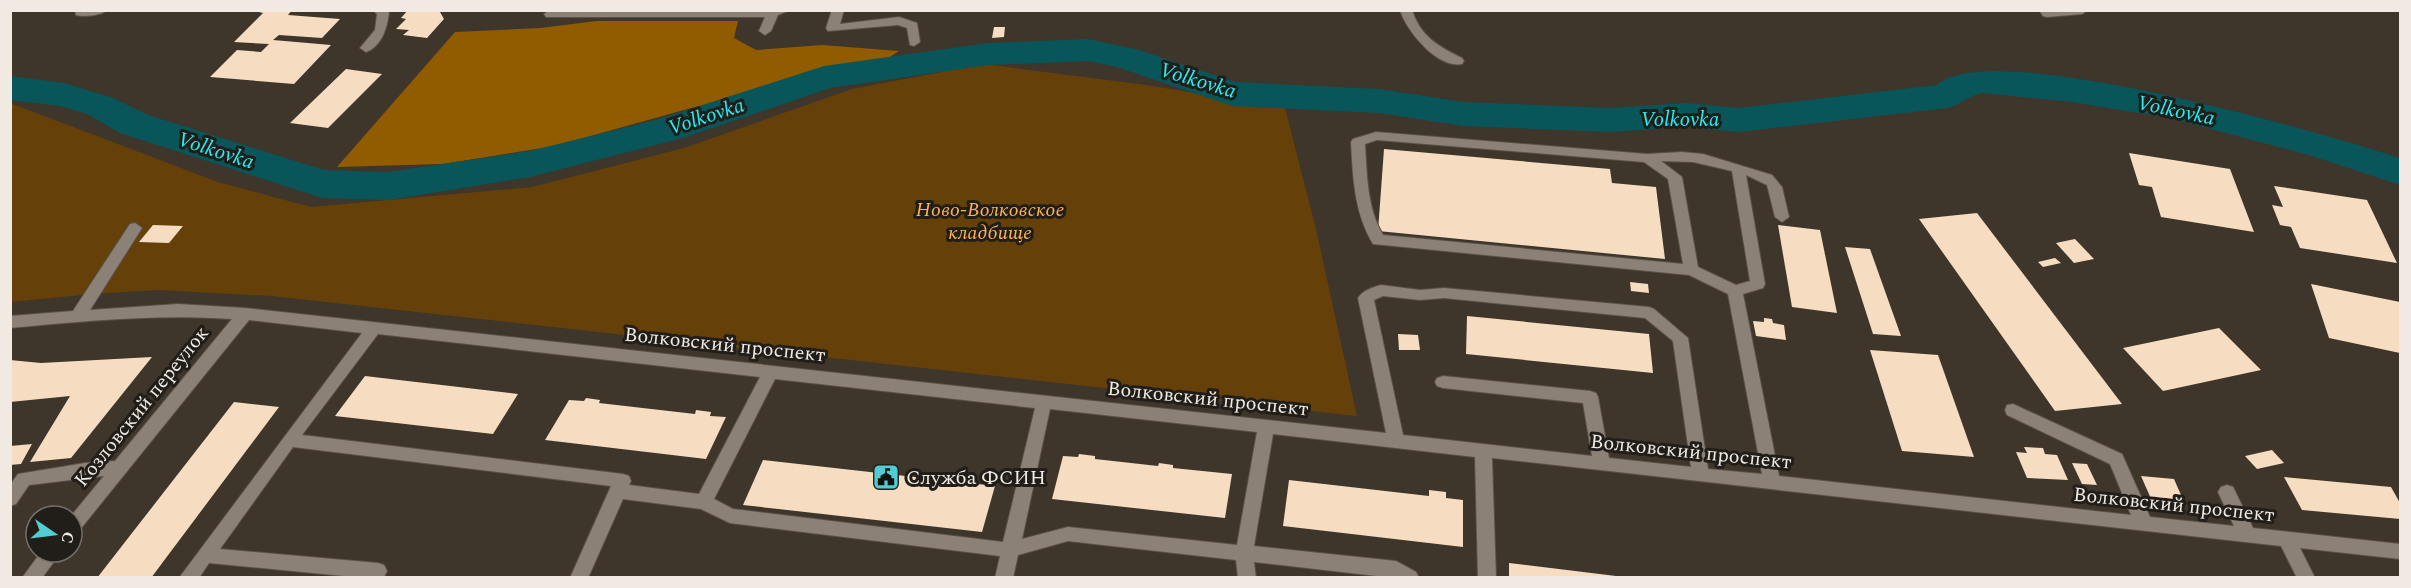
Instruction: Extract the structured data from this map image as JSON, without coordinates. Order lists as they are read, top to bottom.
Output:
{
  "streets": {
    "street": ["Волковский проспект", "Козловский переулок"]
  },
  "crossings": [
    ["Волковский проспект", "Козловский переулок"]
  ],
  "water": ["Volkovka"],
  "parks": ["Ново-Волковское кладбище"],
  "places": {
    "public building": ["Служба ФСИН"]
  },
  "north": "right"
}
